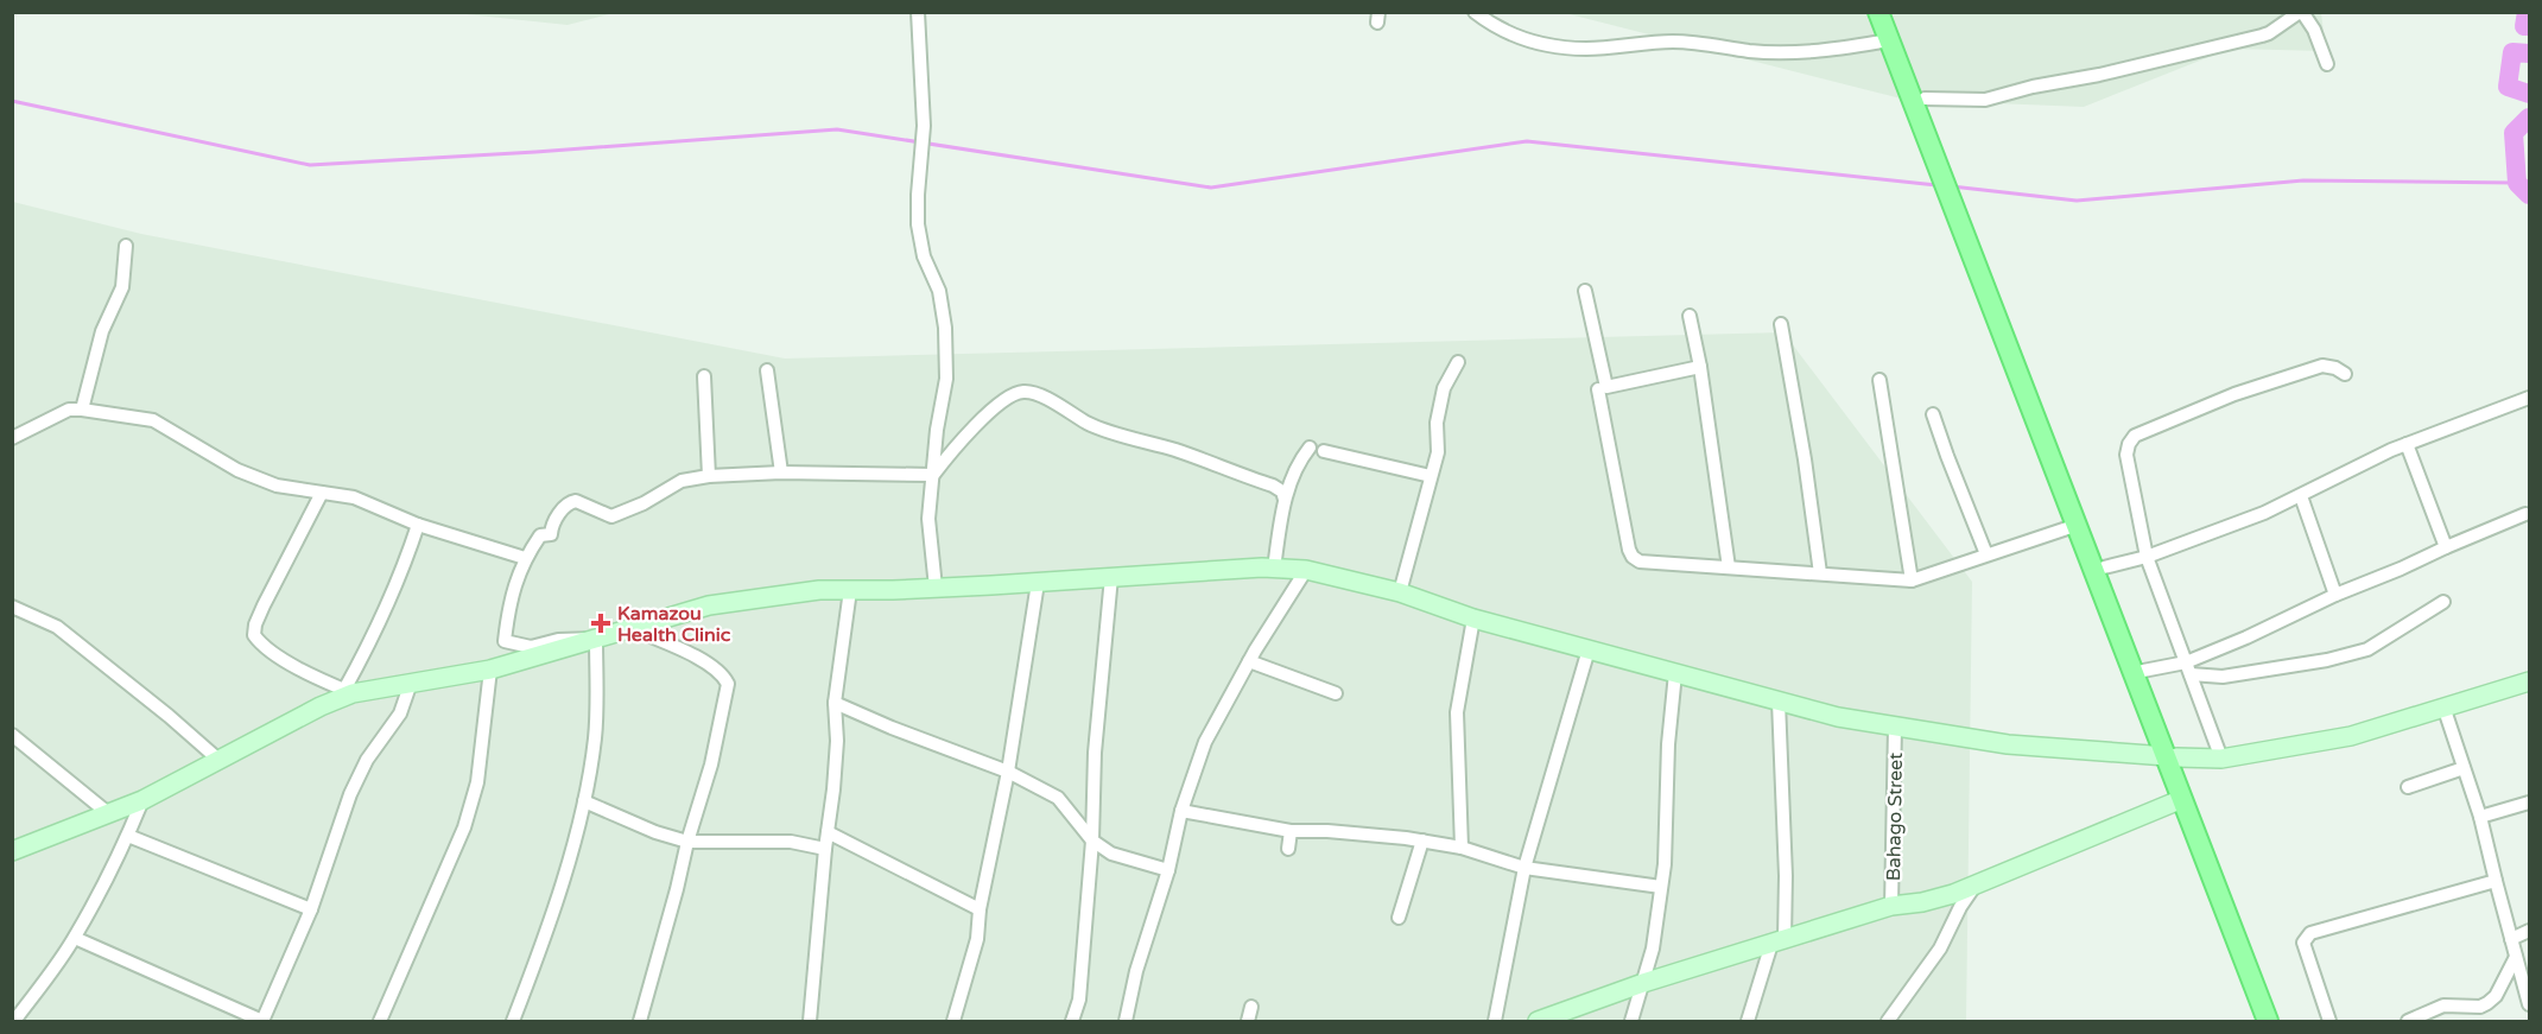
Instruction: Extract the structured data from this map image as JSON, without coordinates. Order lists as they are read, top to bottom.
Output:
{
  "streets": {
    "street": ["Bahago Street"]
  },
  "places": {
    "health": ["Kamazou Health Clinic"]
  }
}
